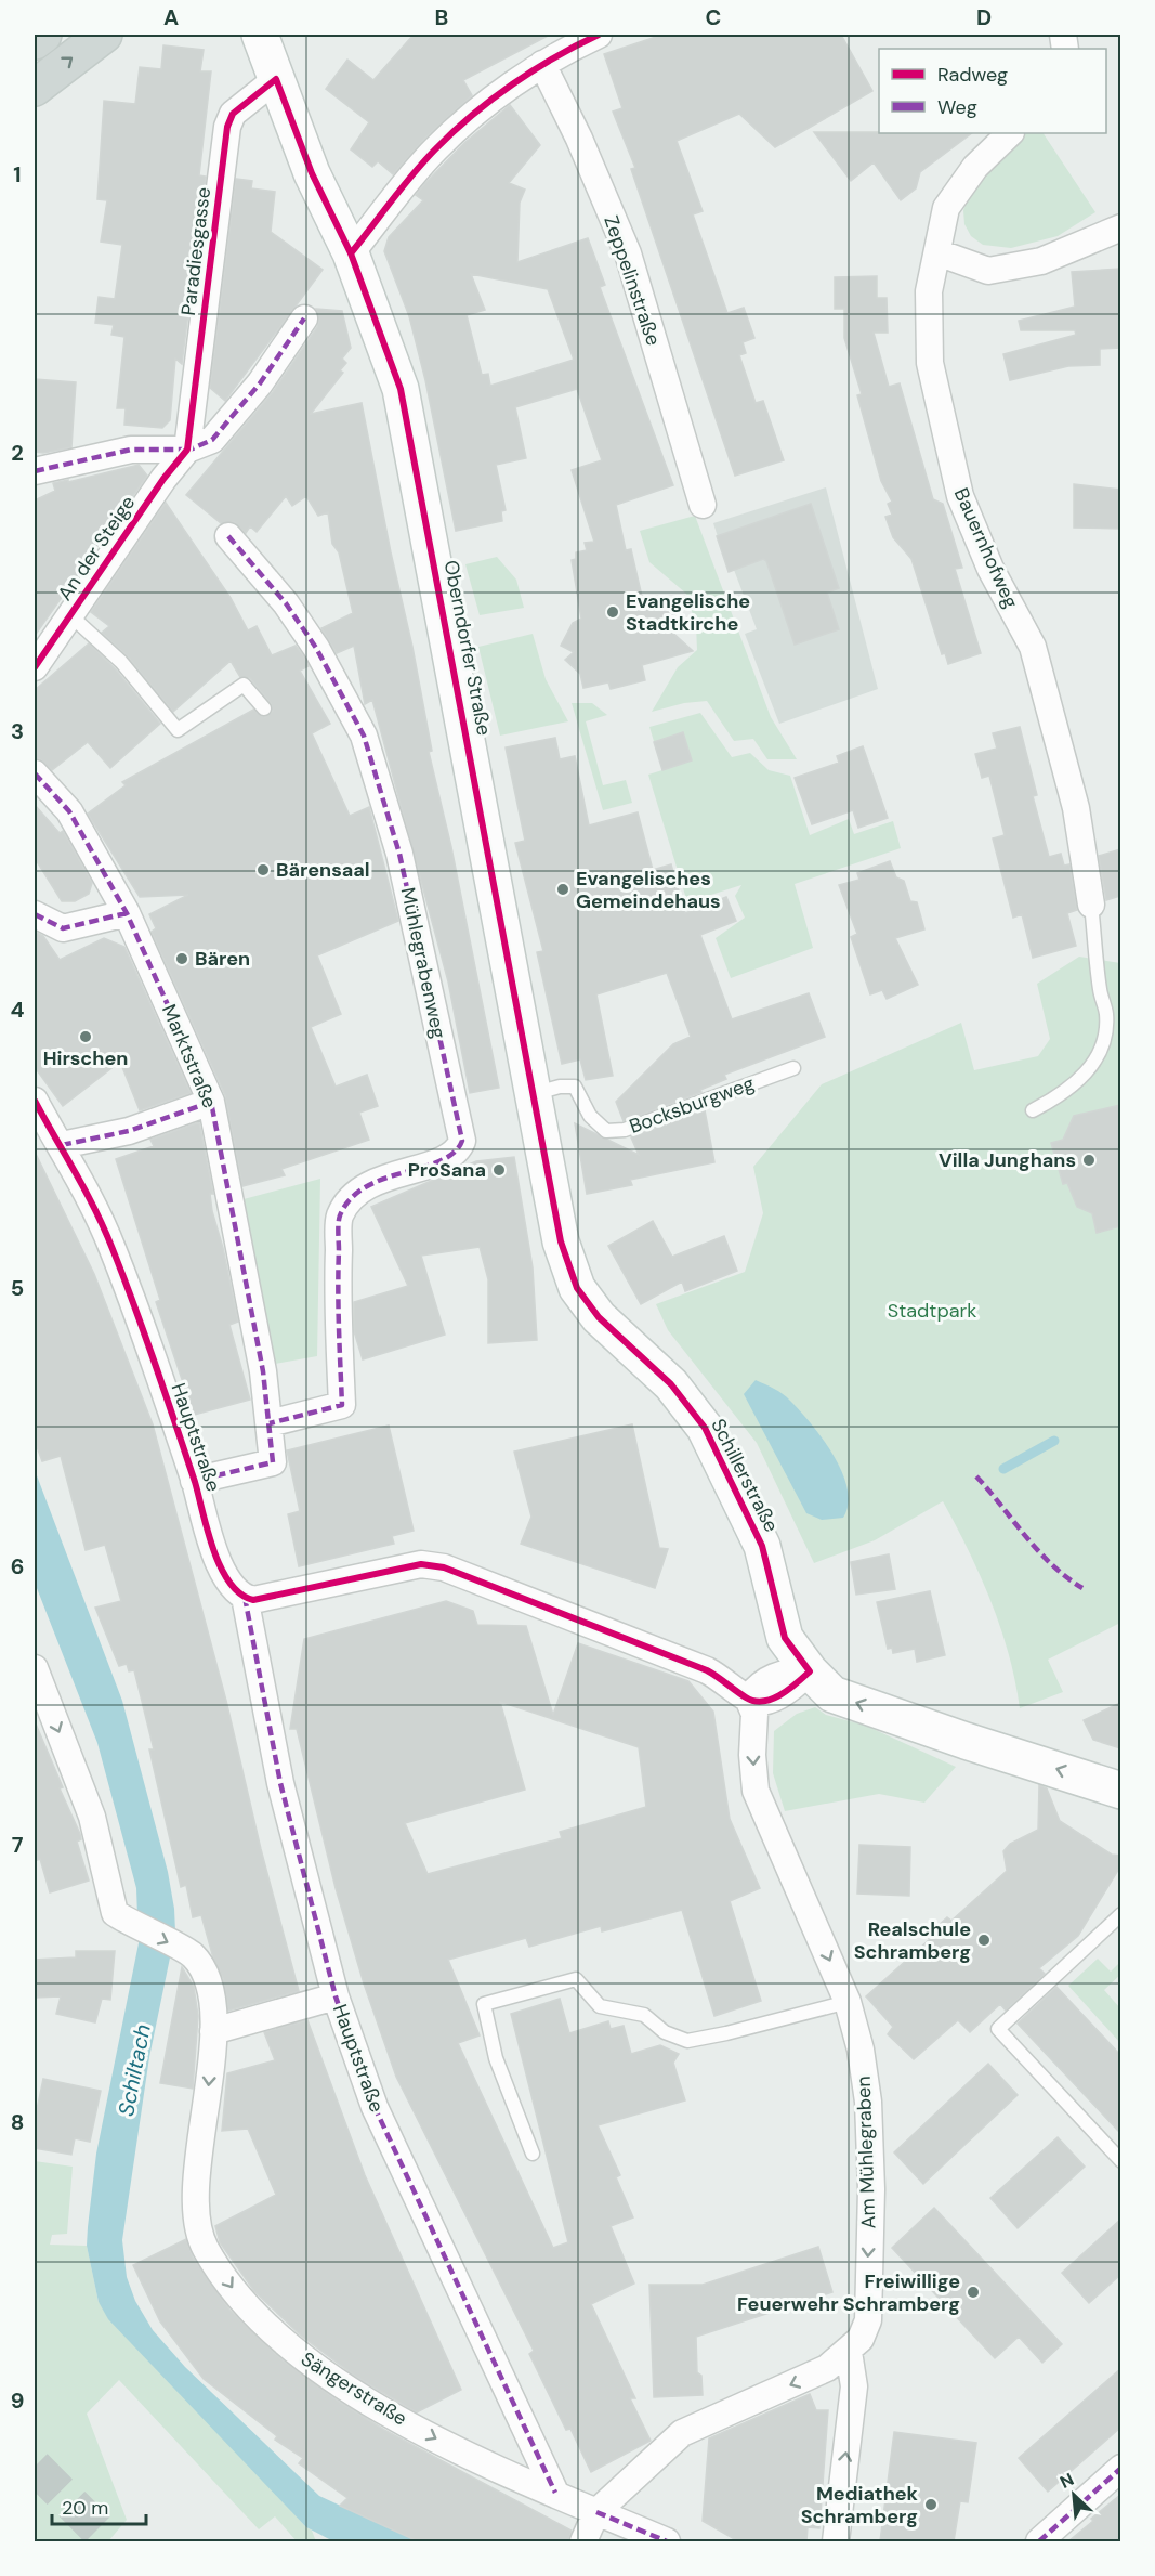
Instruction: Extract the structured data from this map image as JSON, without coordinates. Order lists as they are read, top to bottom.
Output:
{
  "streets": {
    "main road": ["Oberndorfer Straße", "Schillerstraße"],
    "street": [
      "Paradiesgasse",
      "Zeppelinstraße",
      "An der Steige",
      "Bauernhofweg",
      "Mühlegrabenweg",
      "Marktstraße",
      "Hauptstraße",
      "Am Mühlegraben",
      "Sängerstraße"
    ],
    "lane": ["Bocksburgweg"]
  },
  "crossings": [
    ["Paradiesgasse", "An der Steige"],
    ["Paradiesgasse", "Oberndorfer Straße"],
    ["Oberndorfer Straße", "Bocksburgweg"],
    ["Oberndorfer Straße", "Schillerstraße"],
    ["Mühlegrabenweg", "Marktstraße"],
    ["Marktstraße", "Hauptstraße"],
    ["Hauptstraße", "Sängerstraße"]
  ],
  "one_way": ["Schillerstraße", "Am Mühlegraben", "Sängerstraße"],
  "water": ["Schiltach"],
  "parks": ["Stadtpark"],
  "places": [
    "Evangelische Stadtkirche",
    "Bärensaal",
    "Evangelisches Gemeindehaus",
    "Bären",
    "Hirschen",
    "Villa Junghans",
    "ProSana",
    "Realschule Schramberg",
    "Freiwillige Feuerwehr Schramberg",
    "Mediathek Schramberg"
  ],
  "legend": ["Radweg", "Weg"],
  "scale_bar": "20 m",
  "north": "top left",
  "grid": {
    "columns": [
      "A",
      "B",
      "C",
      "D"
    ],
    "rows": [
      "1",
      "2",
      "3",
      "4",
      "5",
      "6",
      "7",
      "8",
      "9"
    ]
  }
}
